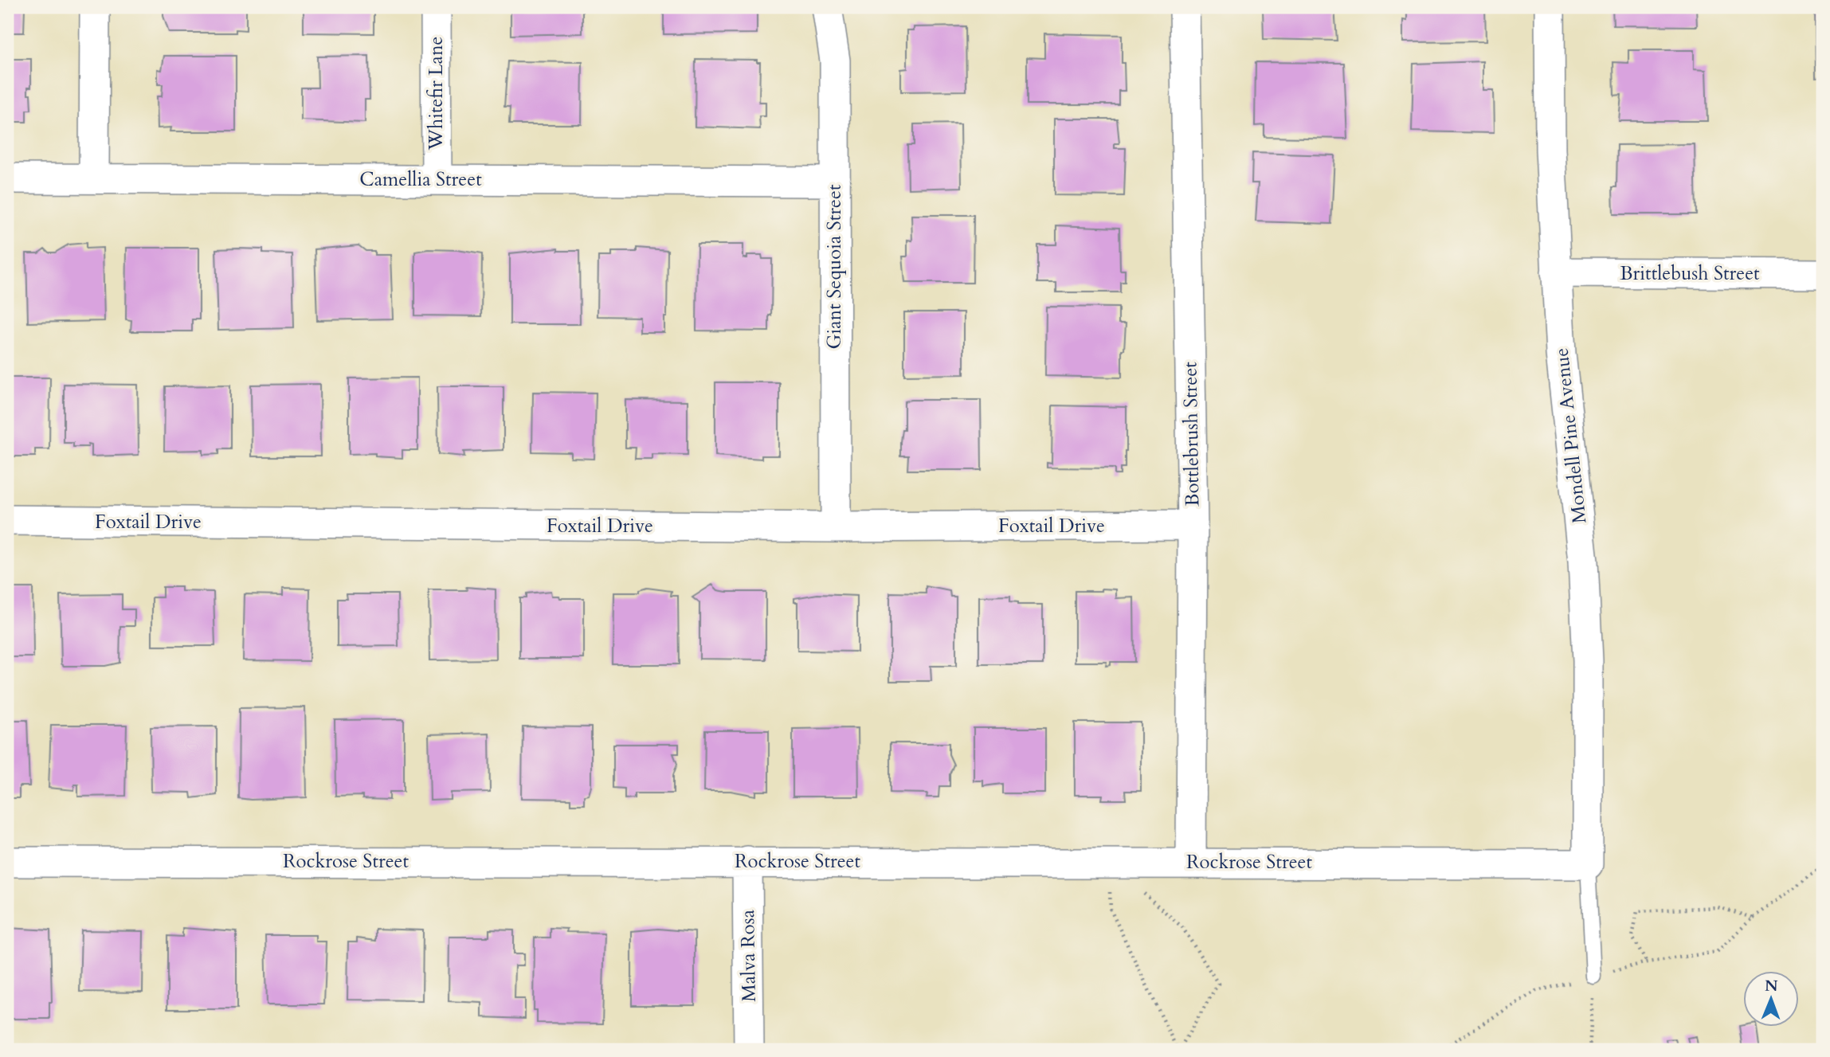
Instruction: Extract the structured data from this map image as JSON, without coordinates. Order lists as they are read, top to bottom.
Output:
{
  "streets": {
    "street": [
      "Whitefir Lane",
      "Camellia Street",
      "Giant Sequoia Street",
      "Brittlebush Street",
      "Bottlebrush Street",
      "Mondell Pine Avenue",
      "Foxtail Drive",
      "Rockrose Street",
      "Malva Rosa"
    ]
  },
  "crossings": [
    ["Whitefir Lane", "Camellia Street"],
    ["Camellia Street", "Giant Sequoia Street"],
    ["Giant Sequoia Street", "Foxtail Drive"],
    ["Brittlebush Street", "Mondell Pine Avenue"],
    ["Bottlebrush Street", "Foxtail Drive"],
    ["Bottlebrush Street", "Rockrose Street"],
    ["Mondell Pine Avenue", "Rockrose Street"],
    ["Rockrose Street", "Malva Rosa"]
  ],
  "north": "top"
}
